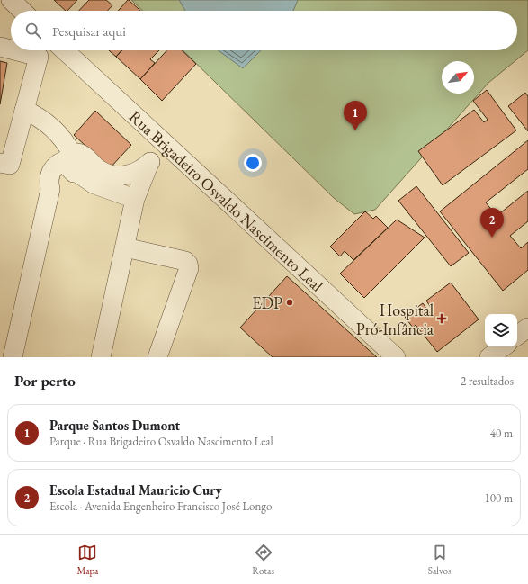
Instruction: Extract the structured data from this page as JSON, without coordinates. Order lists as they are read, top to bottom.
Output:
{
  "streets": {
    "street": ["Rua Brigadeiro Osvaldo Nascimento Leal"]
  },
  "places": {
    "other": ["EDP"],
    "health": ["Hospital Pró-Infância"]
  },
  "north": "top right",
  "page": {
    "search": "Pesquisar aqui",
    "pins": ["1", "2"],
    "heading": ["Por perto", "2 resultados"],
    "list": [
      {
        "mark": "1",
        "name": "Parque Santos Dumont",
        "note": "Parque · Rua Brigadeiro Osvaldo Nascimento Leal",
        "value": "40 m"
      },
      {
        "mark": "2",
        "name": "Escola Estadual Mauricio Cury",
        "note": "Escola · Avenida Engenheiro Francisco José Longo",
        "value": "100 m"
      }
    ],
    "nav": ["Mapa", "Rotas", "Salvos"]
  }
}
